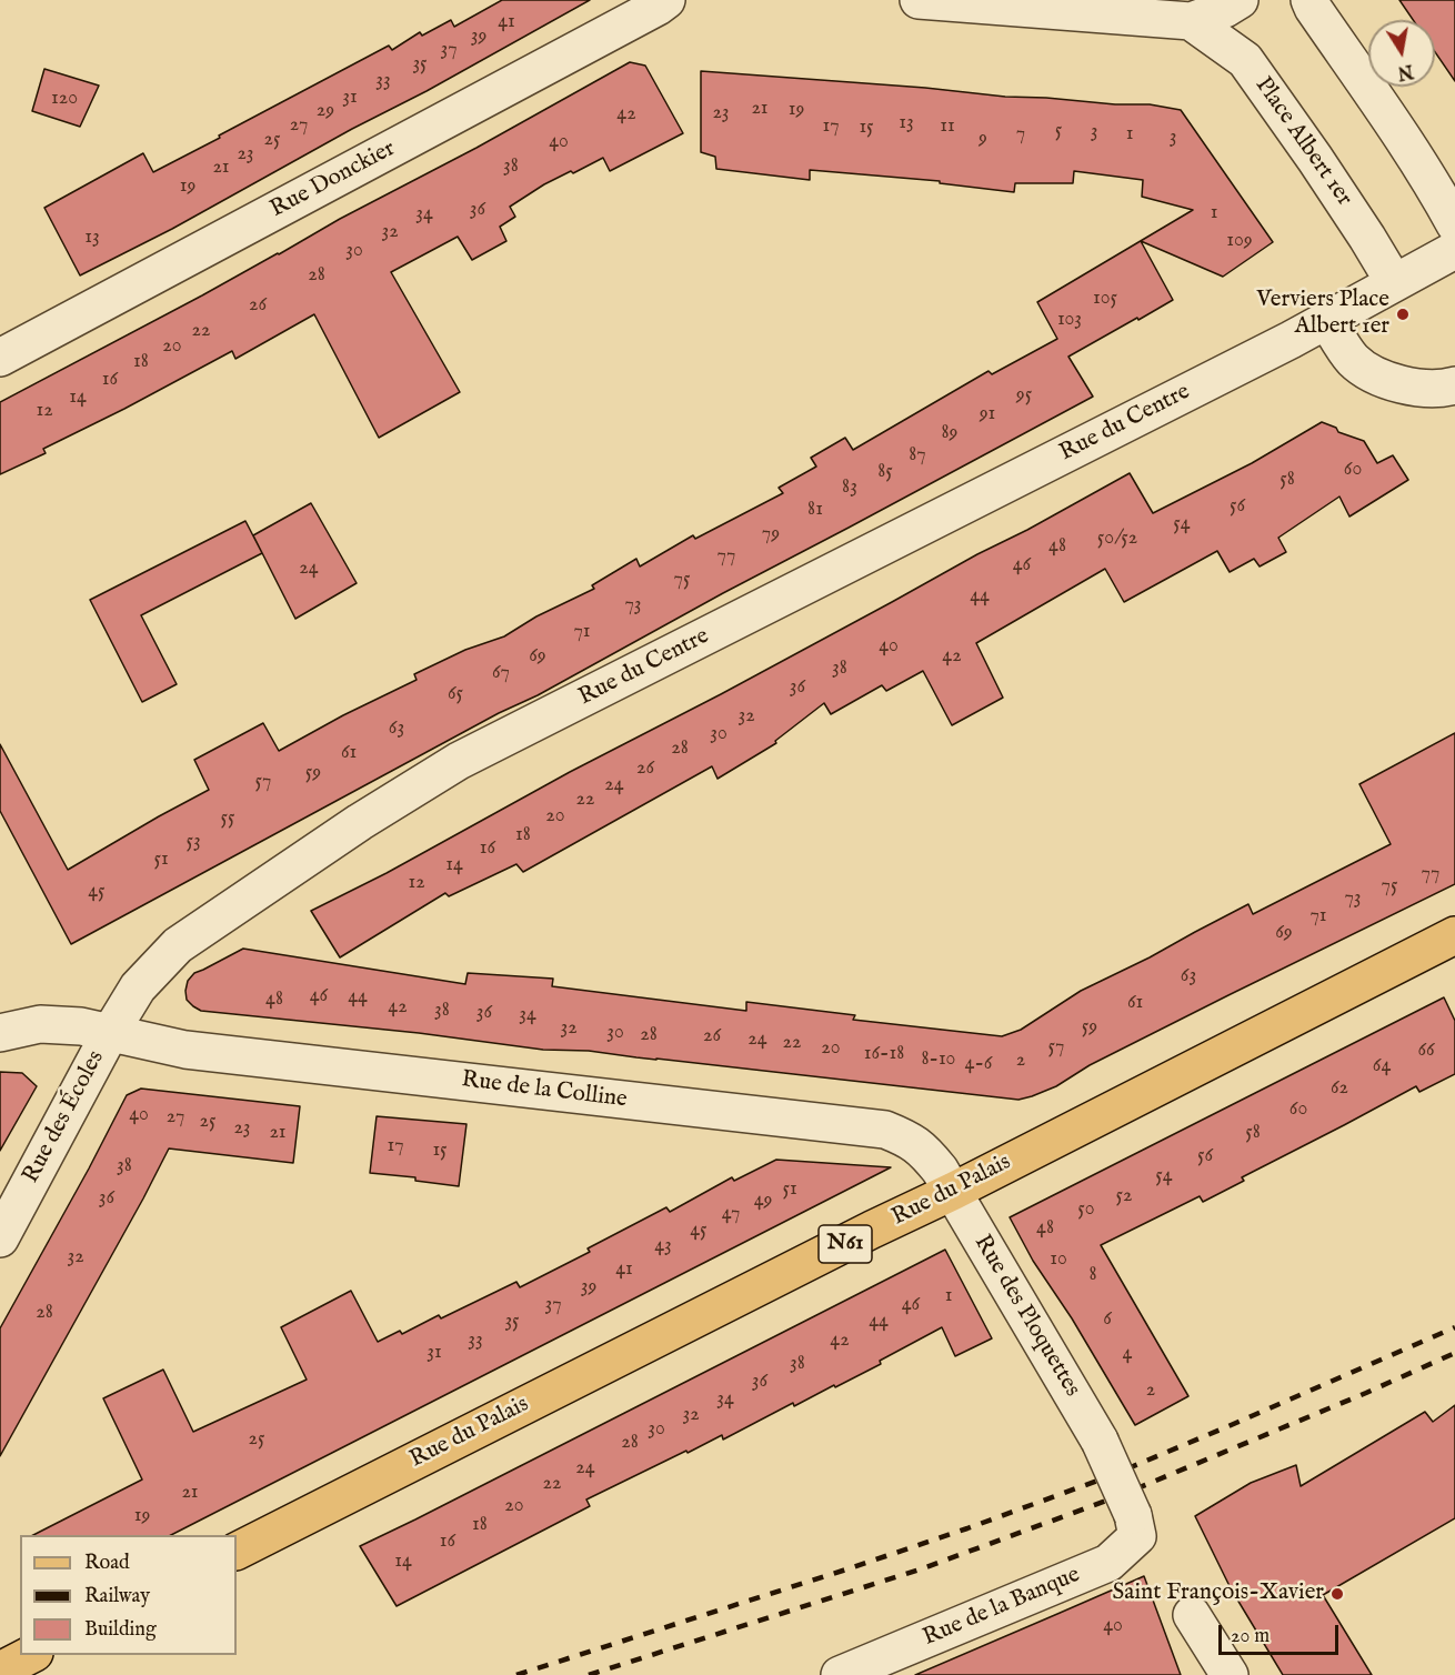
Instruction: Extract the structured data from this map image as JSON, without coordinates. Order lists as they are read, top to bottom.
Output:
{
  "streets": {
    "main road": ["Rue du Palais", "N61"],
    "street": [
      "Place Albert 1er",
      "Rue Donckier",
      "Rue du Centre",
      "Rue de la Colline",
      "Rue des Écoles",
      "Rue des Ploquettes",
      "Rue de la Banque"
    ]
  },
  "crossings": [
    ["Rue du Centre", "Rue de la Colline"],
    ["Rue du Centre", "Rue des Écoles"],
    ["Rue de la Colline", "Rue des Écoles"],
    ["Rue de la Colline", "Rue du Palais"],
    ["Rue de la Colline", "Rue des Ploquettes"],
    ["Rue du Palais", "Rue des Ploquettes"],
    ["Rue des Ploquettes", "Rue de la Banque"]
  ],
  "places": ["Verviers Place Albert 1er", "Saint François-Xavier"],
  "house_numbers": [
    "41",
    "39",
    "37",
    "35",
    "33",
    "31",
    "120",
    "21",
    "19",
    "29",
    "23",
    "42",
    "13",
    "27",
    "17",
    "11",
    "15",
    "5",
    "3",
    "7",
    "1",
    "3",
    "9",
    "25",
    "40",
    "23",
    "38",
    "21",
    "19",
    "36",
    "1",
    "34",
    "32",
    "13",
    "109",
    "30",
    "28",
    "105",
    "26",
    "103",
    "22",
    "20",
    "18",
    "16",
    "95",
    "14",
    "12",
    "91",
    "89",
    "87",
    "60",
    "85",
    "58",
    "83",
    "56",
    "81",
    "54",
    "79",
    "50/52",
    "48",
    "77",
    "46",
    "24",
    "75",
    "44",
    "73",
    "71",
    "40",
    "69",
    "42",
    "38",
    "67",
    "36",
    "65",
    "32",
    "63",
    "30",
    "28",
    "61",
    "26",
    "59",
    "57",
    "24",
    "22",
    "20",
    "55",
    "18",
    "53",
    "16",
    "51",
    "14",
    "77",
    "12",
    "75",
    "45",
    "73",
    "71",
    "69",
    "63",
    "46",
    "44",
    "48",
    "61",
    "42",
    "38",
    "36",
    "34",
    "59",
    "32",
    "30",
    "28",
    "26",
    "24",
    "22",
    "57",
    "20",
    "66",
    "16-18",
    "8-10",
    "2",
    "4-6",
    "64",
    "62",
    "60",
    "40",
    "27",
    "25",
    "23",
    "21",
    "58",
    "17",
    "15",
    "56",
    "38",
    "54",
    "51",
    "52",
    "36",
    "49",
    "50",
    "47",
    "48",
    "45",
    "43",
    "32",
    "10",
    "41",
    "8",
    "39",
    "1",
    "37",
    "46",
    "28",
    "6",
    "35",
    "44",
    "33",
    "42",
    "31",
    "4",
    "38",
    "36",
    "2",
    "34",
    "32",
    "30",
    "25",
    "28",
    "24",
    "22",
    "21",
    "20",
    "19",
    "18",
    "16",
    "14",
    "40"
  ],
  "legend": ["Road", "Railway", "Building"],
  "scale_bar": "20 m",
  "north": "bottom"
}
